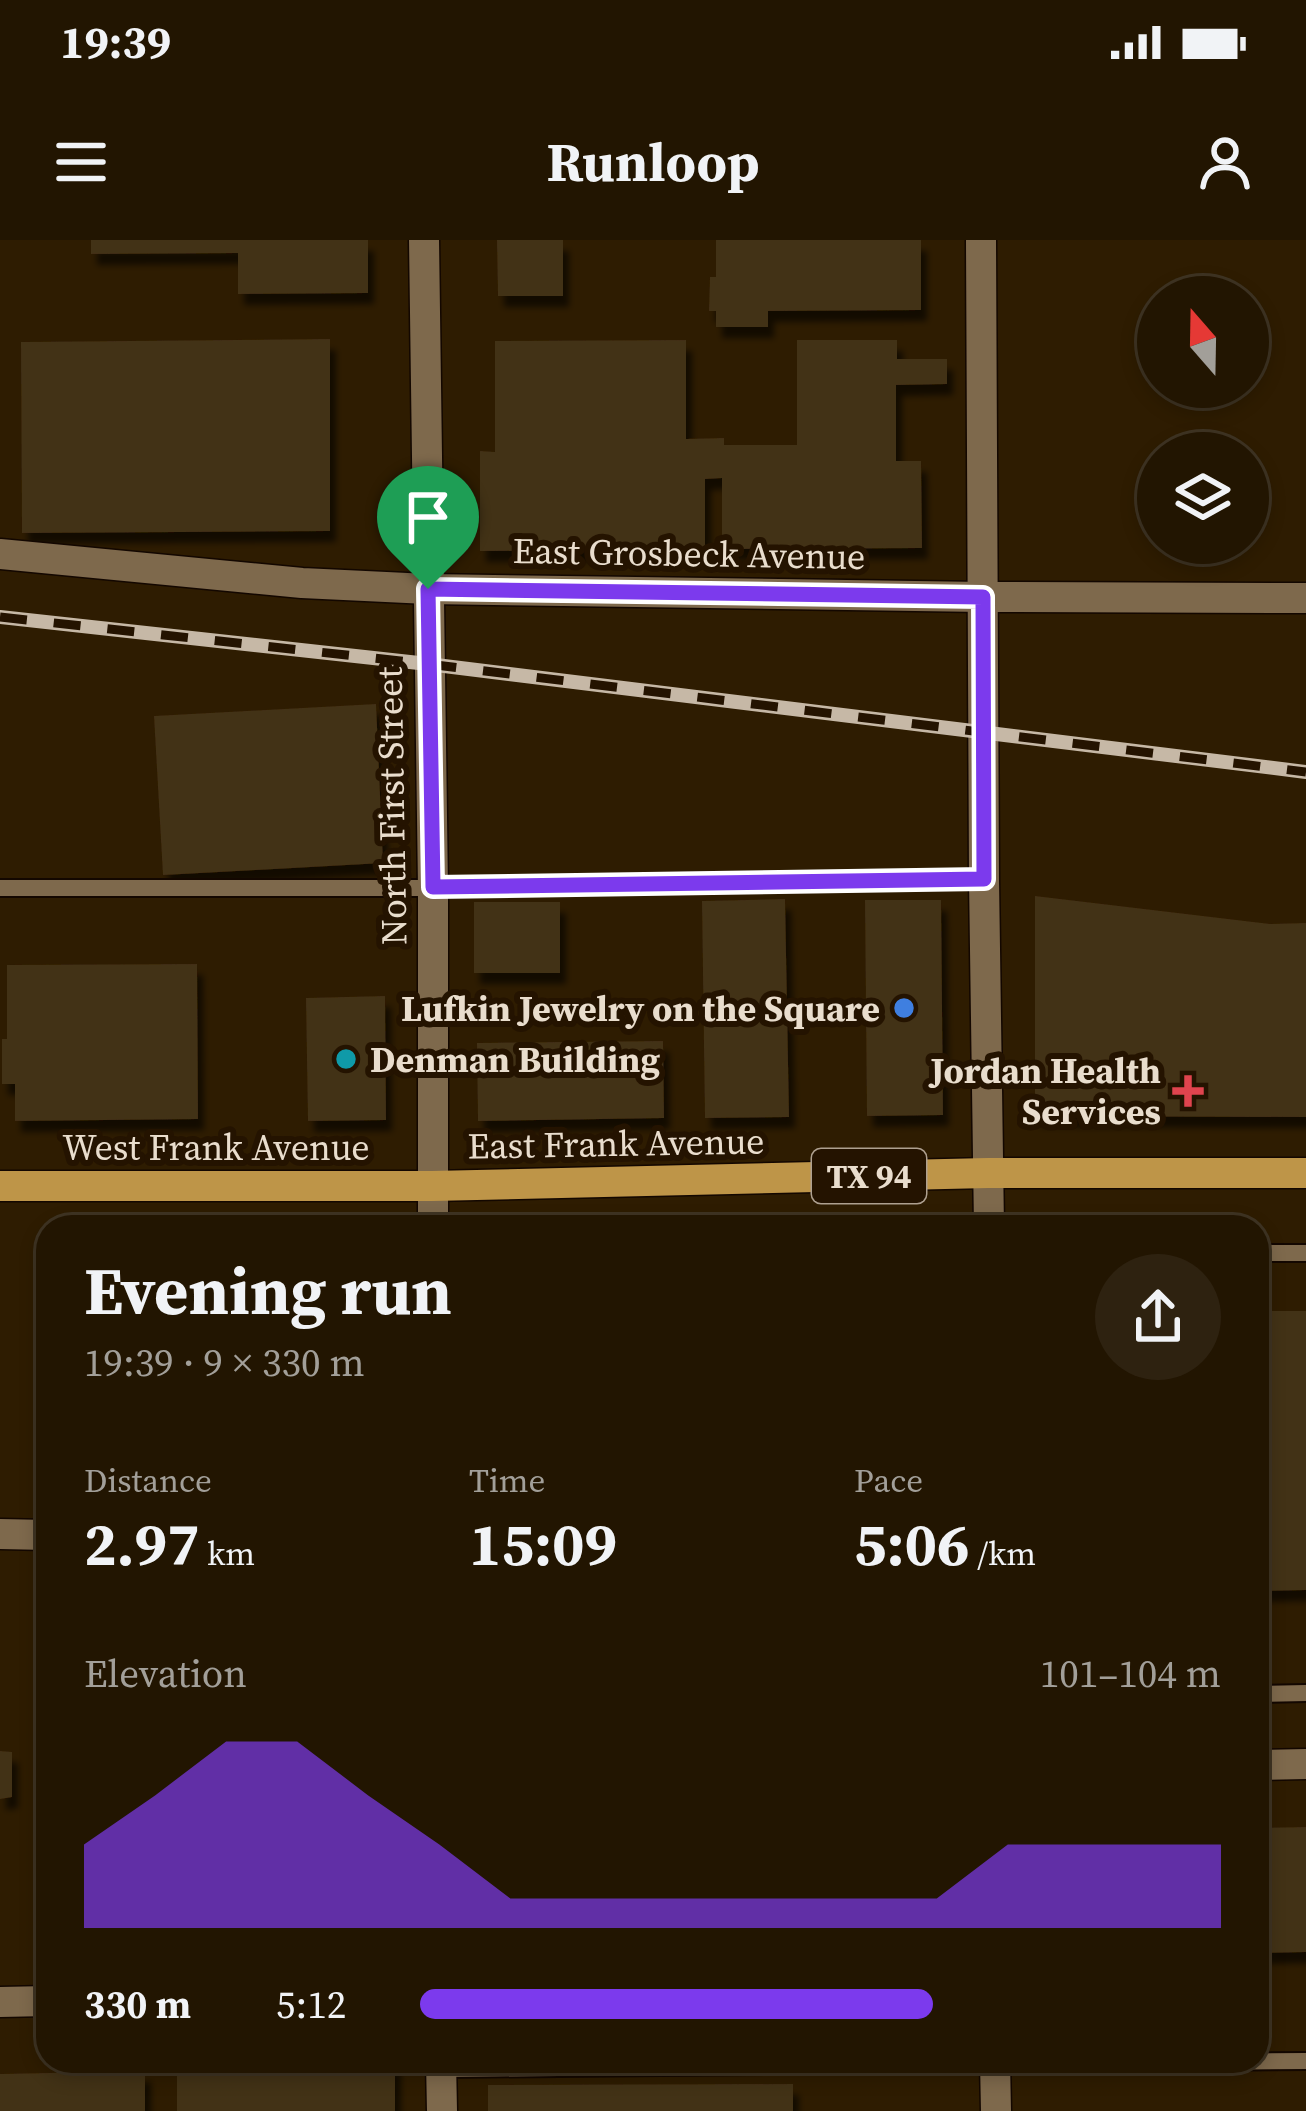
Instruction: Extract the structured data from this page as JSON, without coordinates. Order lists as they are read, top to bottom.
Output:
{
  "streets": {
    "main road": ["East Frank Avenue", "West Frank Avenue", "TX 94"],
    "street": ["East Grosbeck Avenue", "North First Street"]
  },
  "crossings": [
    ["East Grosbeck Avenue", "North First Street"],
    ["North First Street", "East Frank Avenue"],
    ["North First Street", "West Frank Avenue"],
    ["East Frank Avenue", "West Frank Avenue"]
  ],
  "places": {
    "other": ["Lufkin Jewelry on the Square", "Denman Building"],
    "health": ["Jordan Health Services"]
  },
  "north": "top",
  "page": {
    "status": "19:39",
    "header": "Runloop",
    "heading": ["Evening run", "19:39 · 9 × 330 m"],
    "stats": [
      ["Distance", "2.97 km"],
      ["Time", "15:09"],
      ["Pace", "5:06 /km"]
    ],
    "chart": ["Elevation", "101–104 m"],
    "list": [
      {
        "name": "330 m",
        "note": "5:12"
      }
    ]
  }
}
